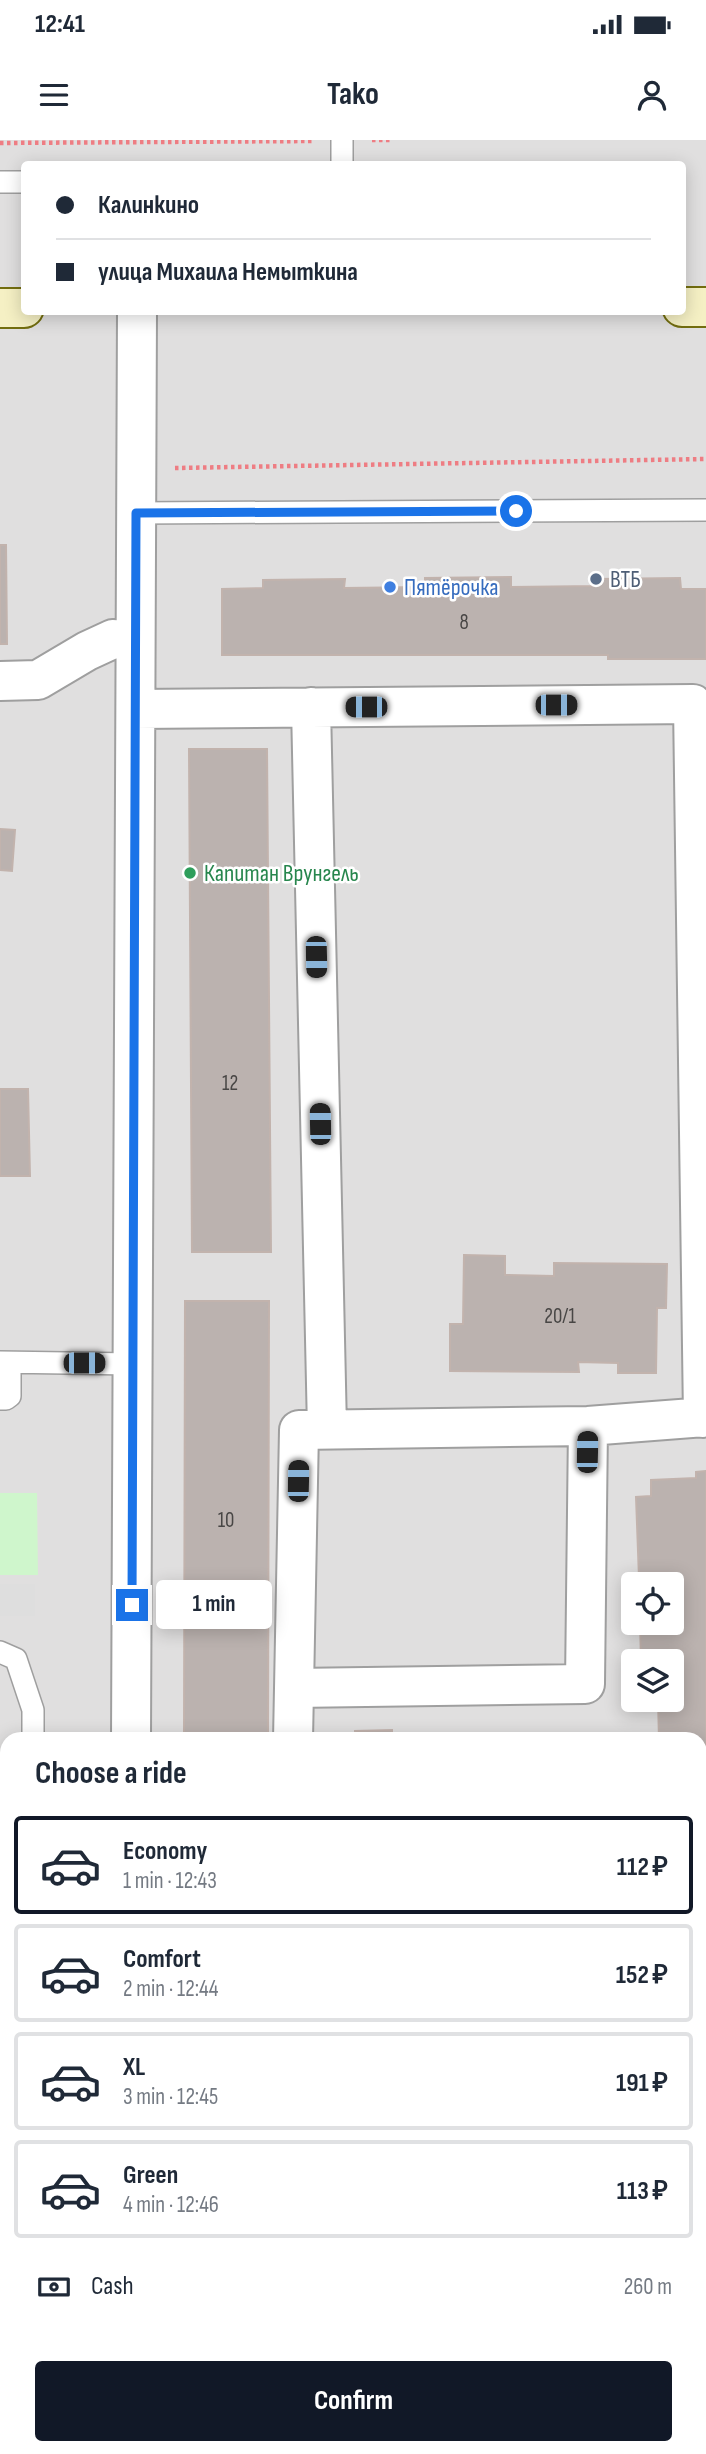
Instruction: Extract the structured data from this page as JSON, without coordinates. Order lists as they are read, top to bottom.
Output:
{
  "places": ["ВТБ", "Пятёрочка", "Капитан Врунгель"],
  "house_numbers": [
    "8",
    "12",
    "20/1",
    "10"
  ],
  "page": {
    "status": "12:41",
    "header": "Tako",
    "banner": ["Калинкино", "улица Михаила Немыткина"],
    "bubble": "1 min",
    "heading": "Choose a ride",
    "list": [
      {
        "name": "Economy",
        "note": "1 min · 12:43",
        "value": "112 ₽"
      },
      {
        "name": "Comfort",
        "note": "2 min · 12:44",
        "value": "152 ₽"
      },
      {
        "name": "XL",
        "note": "3 min · 12:45",
        "value": "191 ₽"
      },
      {
        "name": "Green",
        "note": "4 min · 12:46",
        "value": "113 ₽"
      }
    ],
    "pay": ["Cash", "260 m"],
    "buttons": "Confirm"
  }
}
